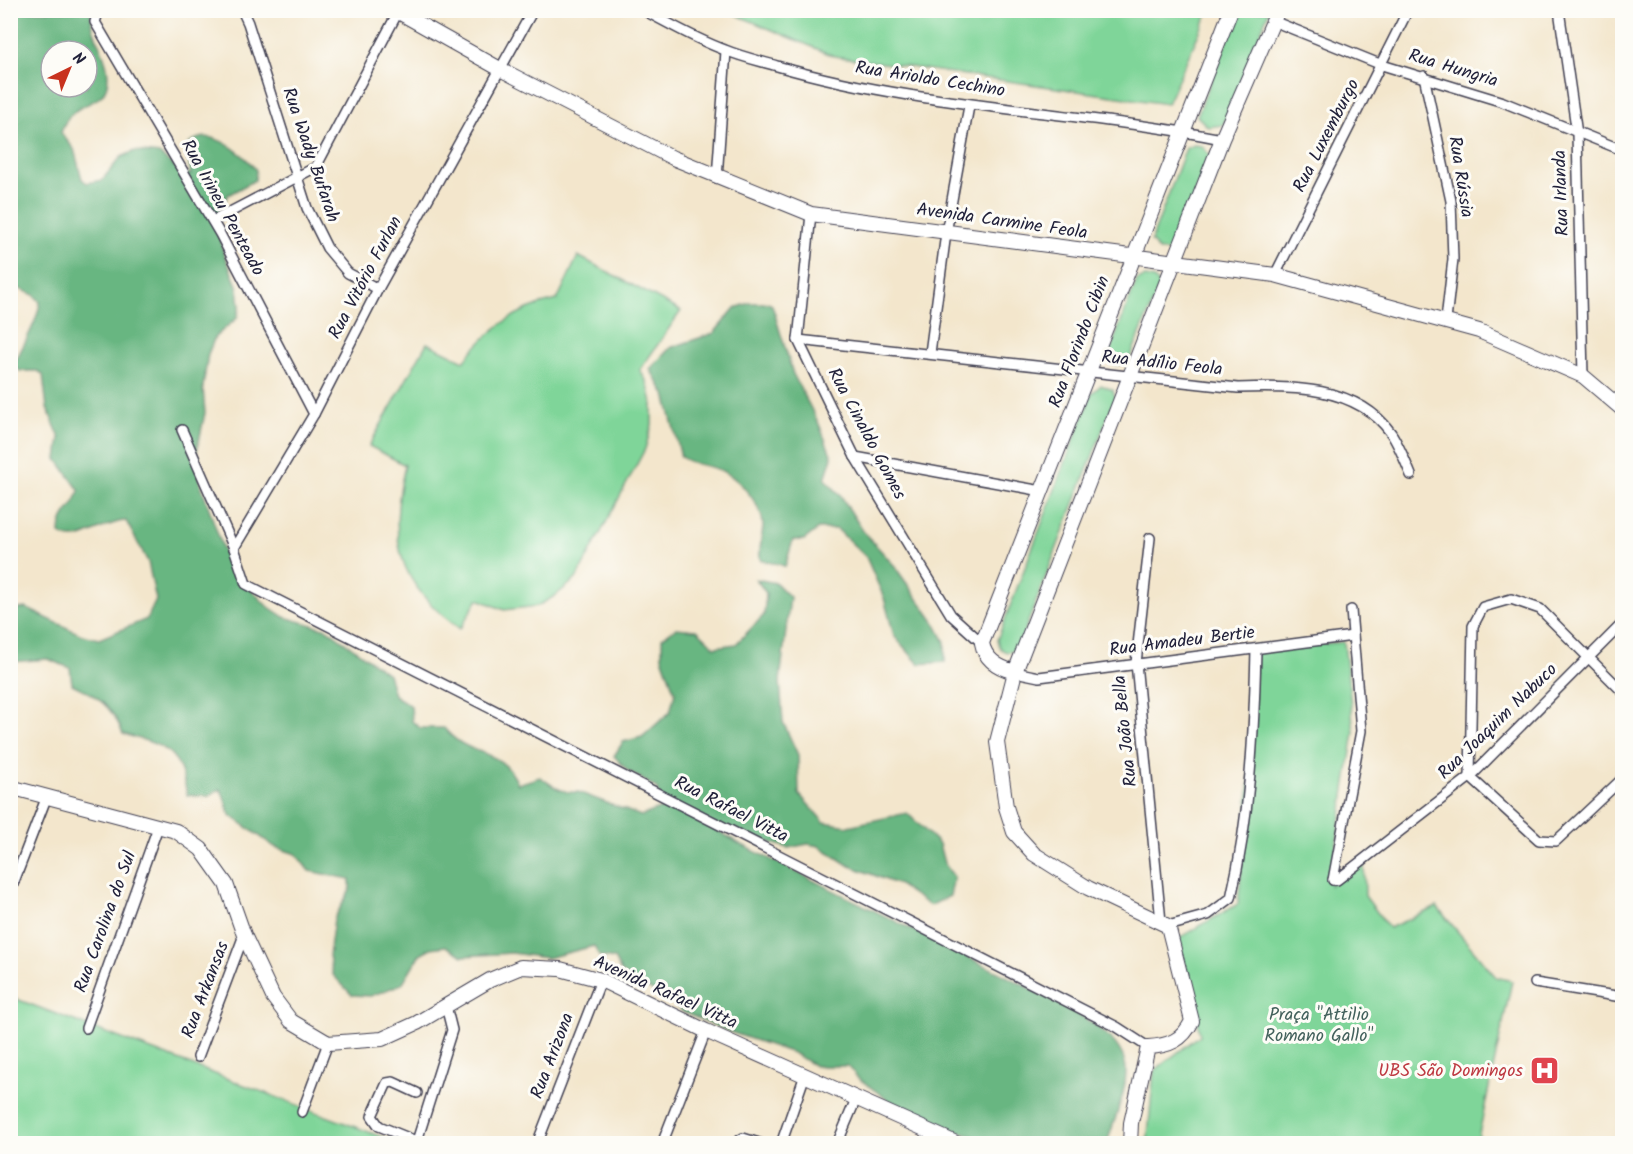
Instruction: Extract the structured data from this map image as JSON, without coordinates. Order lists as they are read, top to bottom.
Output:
{
  "streets": {
    "main road": ["Avenida Carmine Feola", "Rua Florindo Cibin", "Avenida Rafael Vitta"],
    "street": [
      "Rua Hungria",
      "Rua Arioldo Cechino",
      "Rua Luxemburgo",
      "Rua Wady Bufarah",
      "Rua Rússia",
      "Rua Irlanda",
      "Rua Irineu Penteado",
      "Rua Vitório Furlan",
      "Rua Adílio Feola",
      "Rua Cinaldo Gomes",
      "Rua Amadeu Bertie",
      "Rua Joaquim Nabuco",
      "Rua João Bella",
      "Rua Rafael Vitta",
      "Rua Carolina do Sul",
      "Rua Arkansas",
      "Rua Arizona"
    ]
  },
  "crossings": [
    ["Rua Hungria", "Rua Luxemburgo"],
    ["Rua Hungria", "Rua Rússia"],
    ["Rua Hungria", "Rua Irlanda"],
    ["Rua Arioldo Cechino", "Rua Florindo Cibin"],
    ["Rua Luxemburgo", "Avenida Carmine Feola"],
    ["Rua Wady Bufarah", "Rua Vitório Furlan"],
    ["Rua Rússia", "Avenida Carmine Feola"],
    ["Rua Irlanda", "Avenida Carmine Feola"],
    ["Rua Irineu Penteado", "Rua Vitório Furlan"],
    ["Avenida Carmine Feola", "Rua Vitório Furlan"],
    ["Avenida Carmine Feola", "Rua Florindo Cibin"],
    ["Rua Vitório Furlan", "Rua Rafael Vitta"],
    ["Rua Florindo Cibin", "Rua Adílio Feola"],
    ["Rua Florindo Cibin", "Rua Cinaldo Gomes"],
    ["Rua Adílio Feola", "Rua Cinaldo Gomes"],
    ["Rua Amadeu Bertie", "Rua Joaquim Nabuco"],
    ["Rua Amadeu Bertie", "Rua João Bella"],
    ["Avenida Rafael Vitta", "Rua Arizona"]
  ],
  "parks": ["Praça \"Attilio Romano Gallo\""],
  "places": {
    "hospital": ["UBS São Domingos"]
  },
  "north": "top right"
}
